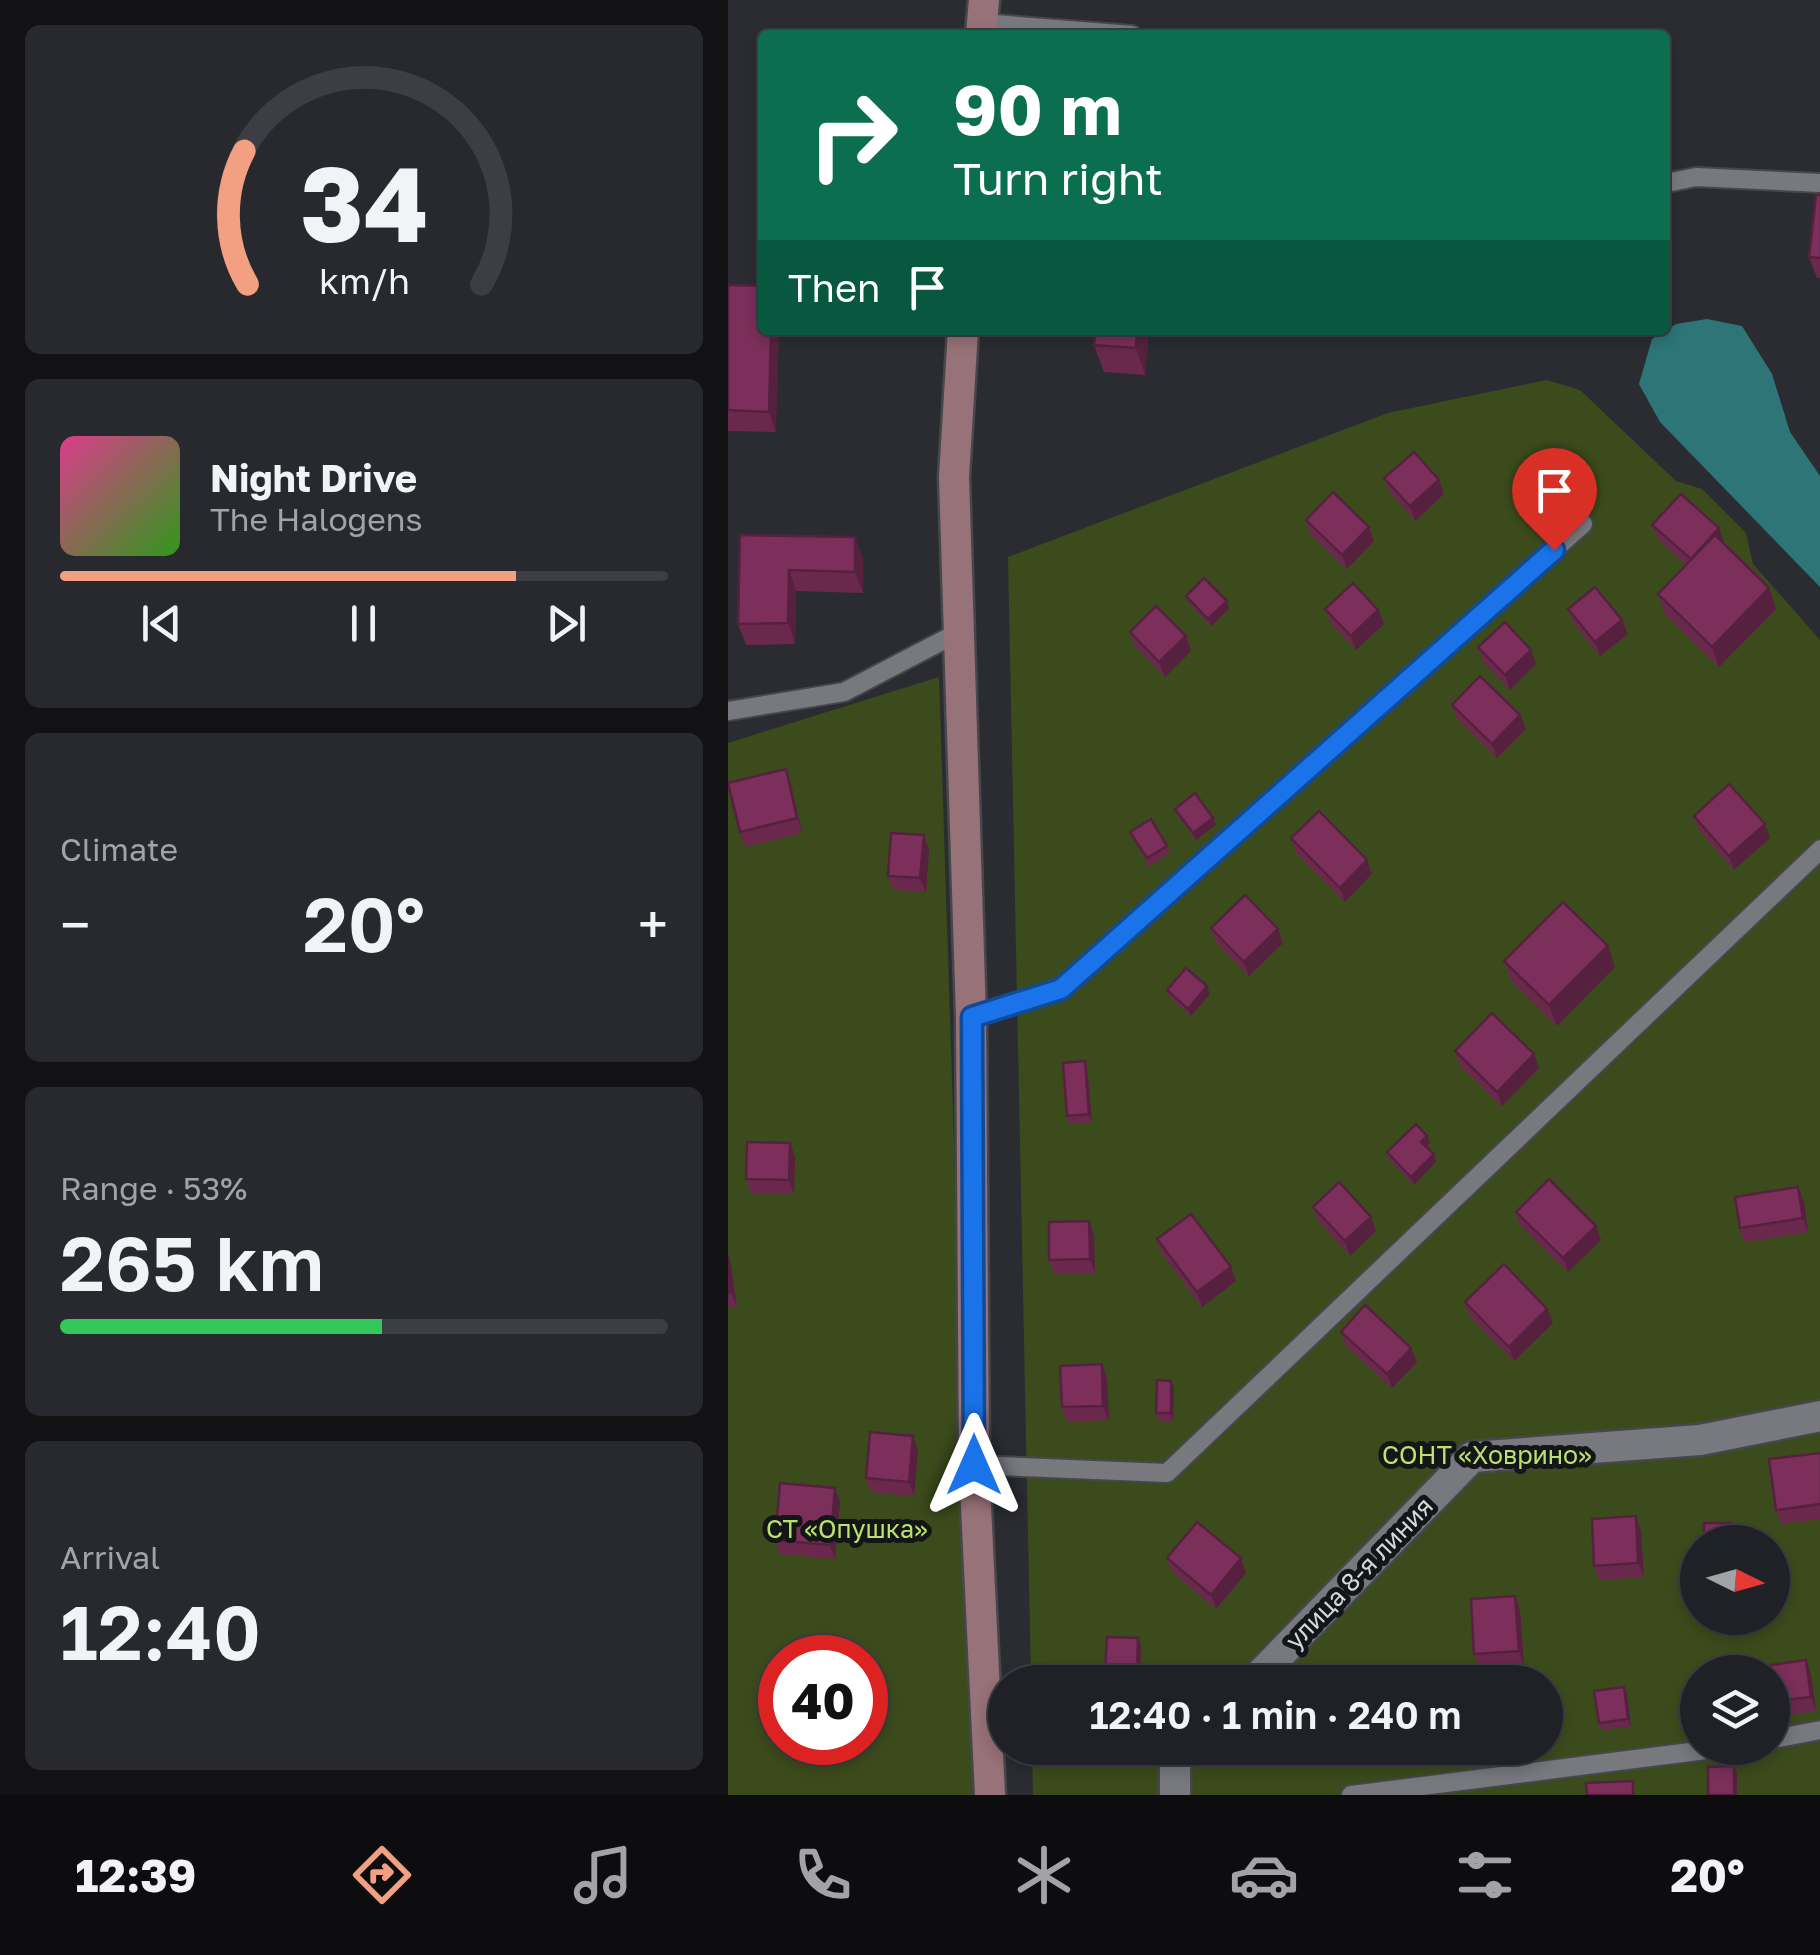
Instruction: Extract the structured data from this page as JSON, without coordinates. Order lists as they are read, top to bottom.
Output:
{
  "streets": {
    "street": ["улица 8-я линия"]
  },
  "parks": ["СОНТ «Ховрино»", "СТ «Опушка»"],
  "north": "right",
  "page": {
    "turn": ["90 m", "Turn right"],
    "then": "Then",
    "song": ["Night Drive", "The Halogens"],
    "tile": [
      "Climate",
      ["Range · 53%", "265 km"],
      ["Arrival", "12:40"]
    ],
    "heat": ["−", "20°", "+"],
    "limit": "40",
    "trip": "12:40 · 1 min · 240 m",
    "tabs": ["12:39", "20°"],
    "gauge": ["34", "km/h"]
  }
}
